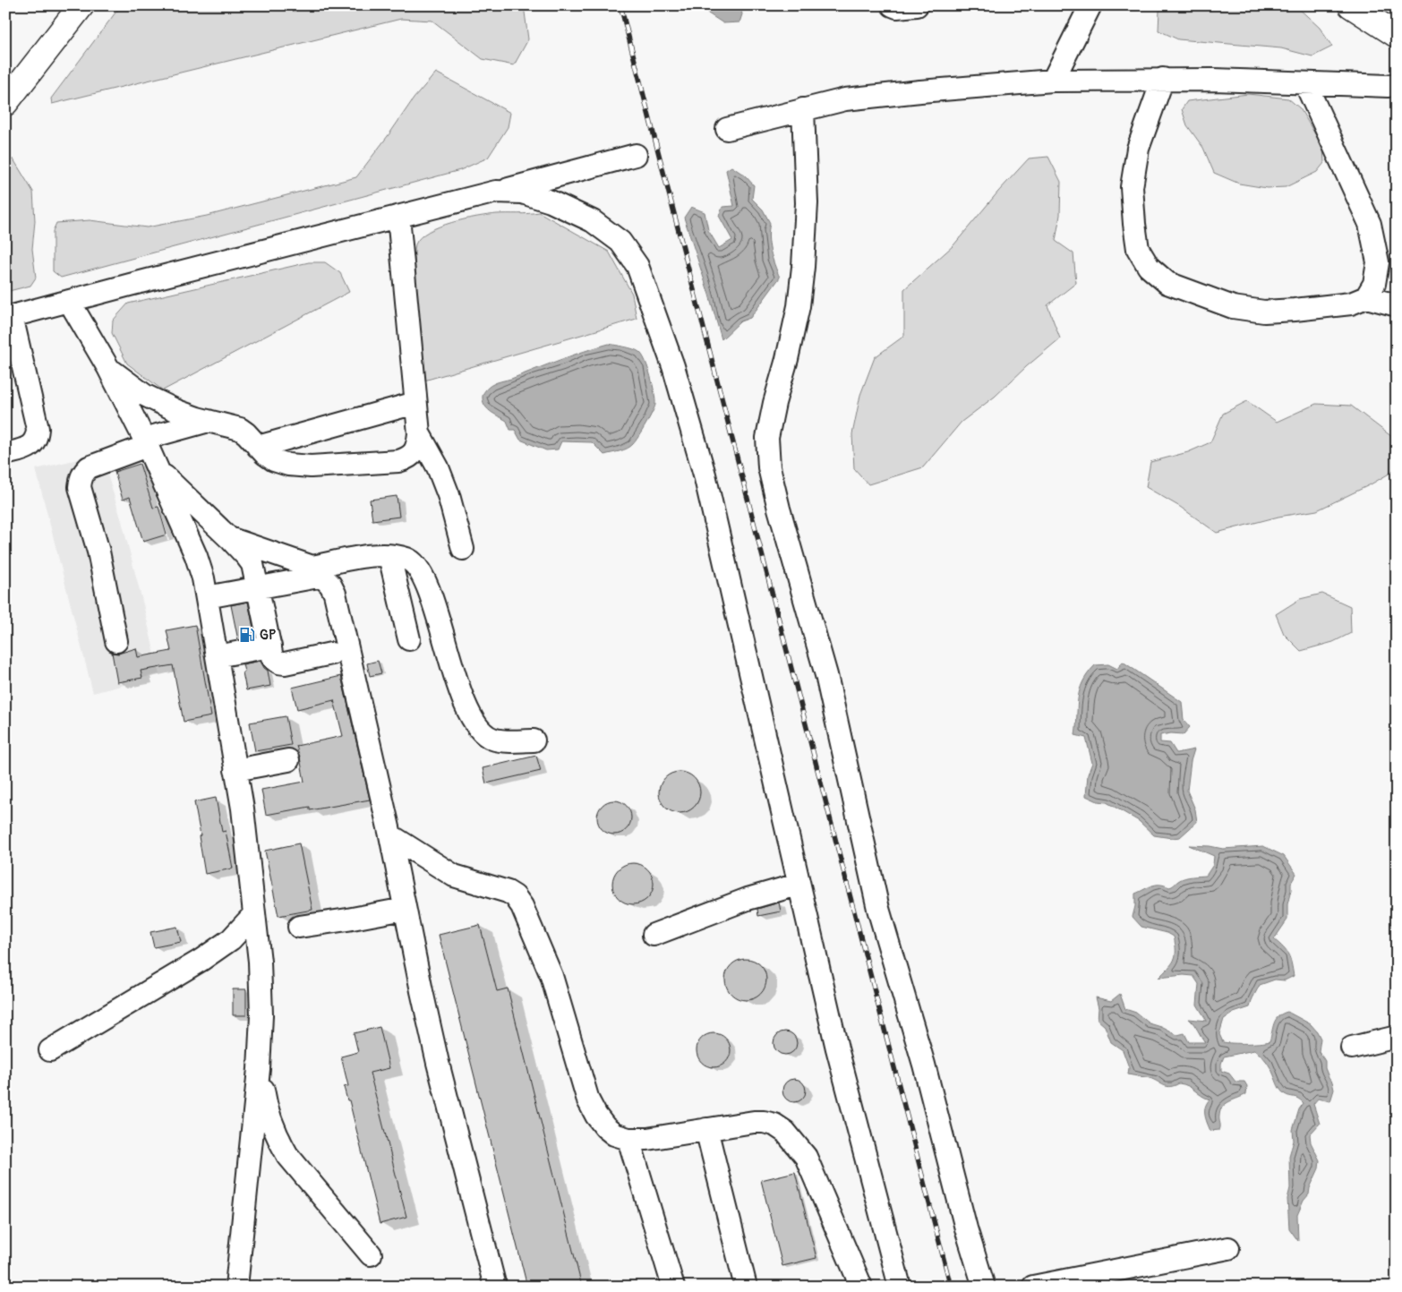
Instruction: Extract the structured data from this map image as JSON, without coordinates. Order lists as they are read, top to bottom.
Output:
{
  "places": {
    "fuel station": ["GP"]
  }
}
